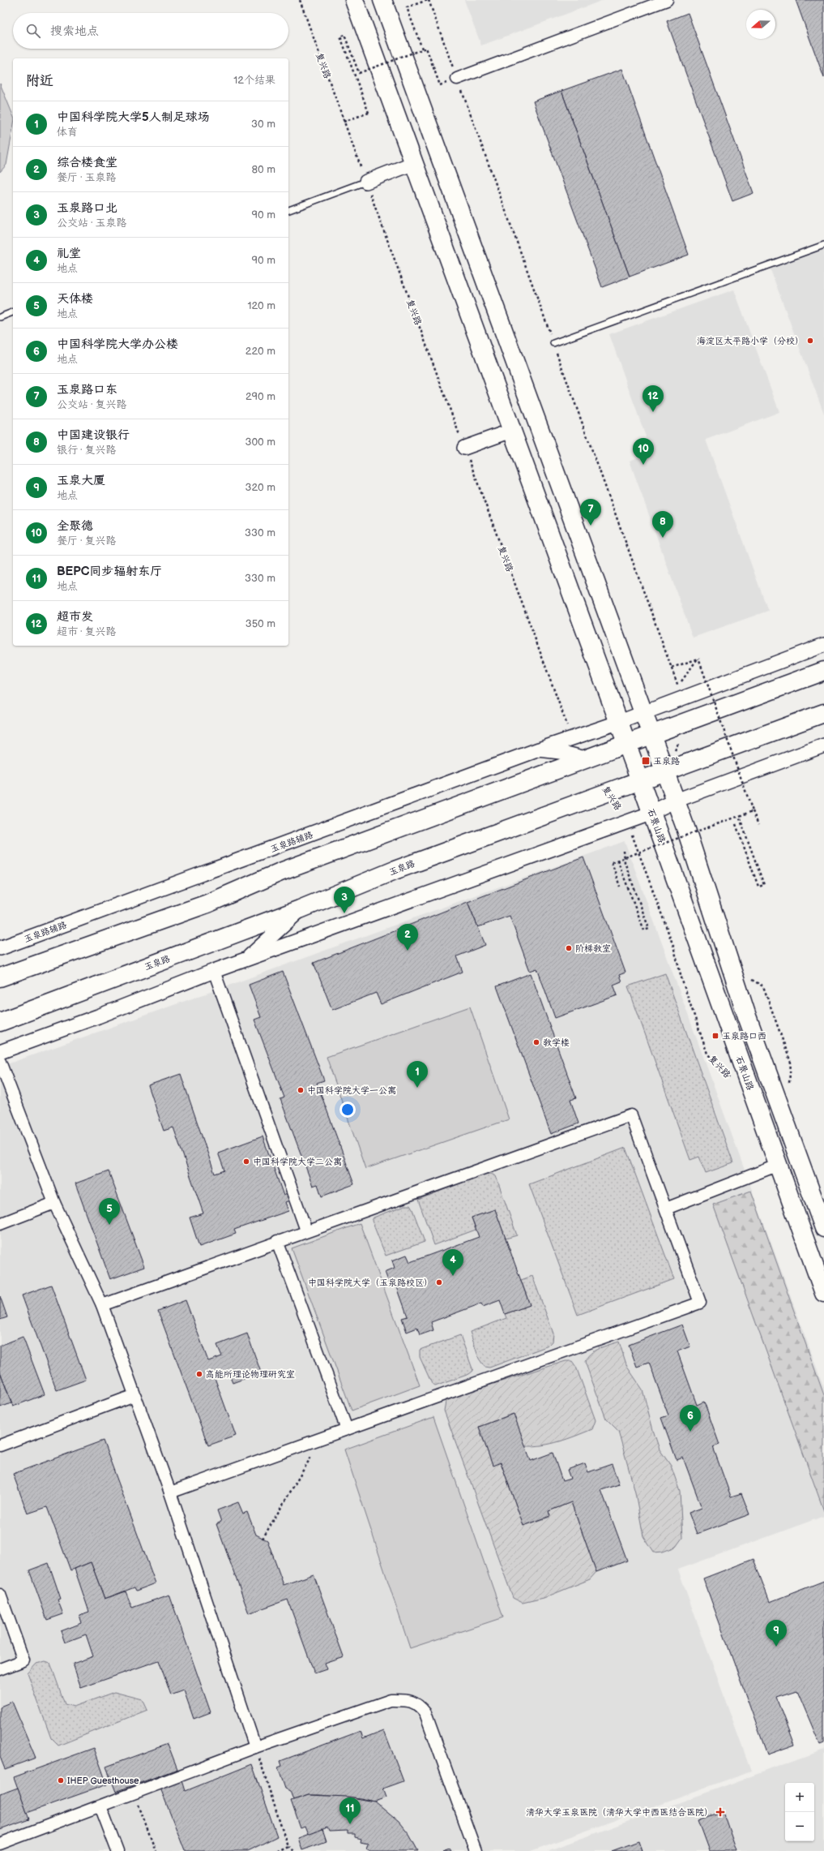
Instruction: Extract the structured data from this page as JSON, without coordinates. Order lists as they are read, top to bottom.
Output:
{
  "streets": {
    "main road": ["石景山路", "玉泉路"],
    "street": ["玉泉路辅路"],
    "path": ["复兴路"]
  },
  "crossings": [
    ["石景山路", "玉泉路"]
  ],
  "places": {
    "other": [
      "海淀区太平路小学（分校）",
      "阶梯教室",
      "教学楼",
      "中国科学院大学一公寓",
      "中国科学院大学二公寓",
      "中国科学院大学（玉泉路校区）",
      "高能所理论物理研究室",
      "IHEP Guesthouse"
    ],
    "transit": ["玉泉路", "玉泉路口西"],
    "health": ["清华大学玉泉医院（清华大学中西医结合医院）"]
  },
  "north": "left",
  "page": {
    "search": "搜索地点",
    "heading": ["附近", "12个结果"],
    "list": [
      {
        "mark": "1",
        "name": "中国科学院大学5人制足球场",
        "note": "体育",
        "value": "30 m"
      },
      {
        "mark": "2",
        "name": "综合楼食堂",
        "note": "餐厅 · 玉泉路",
        "value": "80 m"
      },
      {
        "mark": "3",
        "name": "玉泉路口北",
        "note": "公交站 · 玉泉路",
        "value": "90 m"
      },
      {
        "mark": "4",
        "name": "礼堂",
        "note": "地点",
        "value": "90 m"
      },
      {
        "mark": "5",
        "name": "天体楼",
        "note": "地点",
        "value": "120 m"
      },
      {
        "mark": "6",
        "name": "中国科学院大学办公楼",
        "note": "地点",
        "value": "220 m"
      },
      {
        "mark": "7",
        "name": "玉泉路口东",
        "note": "公交站 · 复兴路",
        "value": "290 m"
      },
      {
        "mark": "8",
        "name": "中国建设银行",
        "note": "银行 · 复兴路",
        "value": "300 m"
      },
      {
        "mark": "9",
        "name": "玉泉大厦",
        "note": "地点",
        "value": "320 m"
      },
      {
        "mark": "10",
        "name": "全聚德",
        "note": "餐厅 · 复兴路",
        "value": "330 m"
      },
      {
        "mark": "11",
        "name": "BEPC同步辐射东厅",
        "note": "地点",
        "value": "330 m"
      },
      {
        "mark": "12",
        "name": "超市发",
        "note": "超市 · 复兴路",
        "value": "350 m"
      }
    ],
    "pins": [
      "12",
      "10",
      "7",
      "8",
      "3",
      "2",
      "1",
      "5",
      "4",
      "6",
      "9",
      "11"
    ],
    "map_buttons": ["+", "−"]
  }
}
